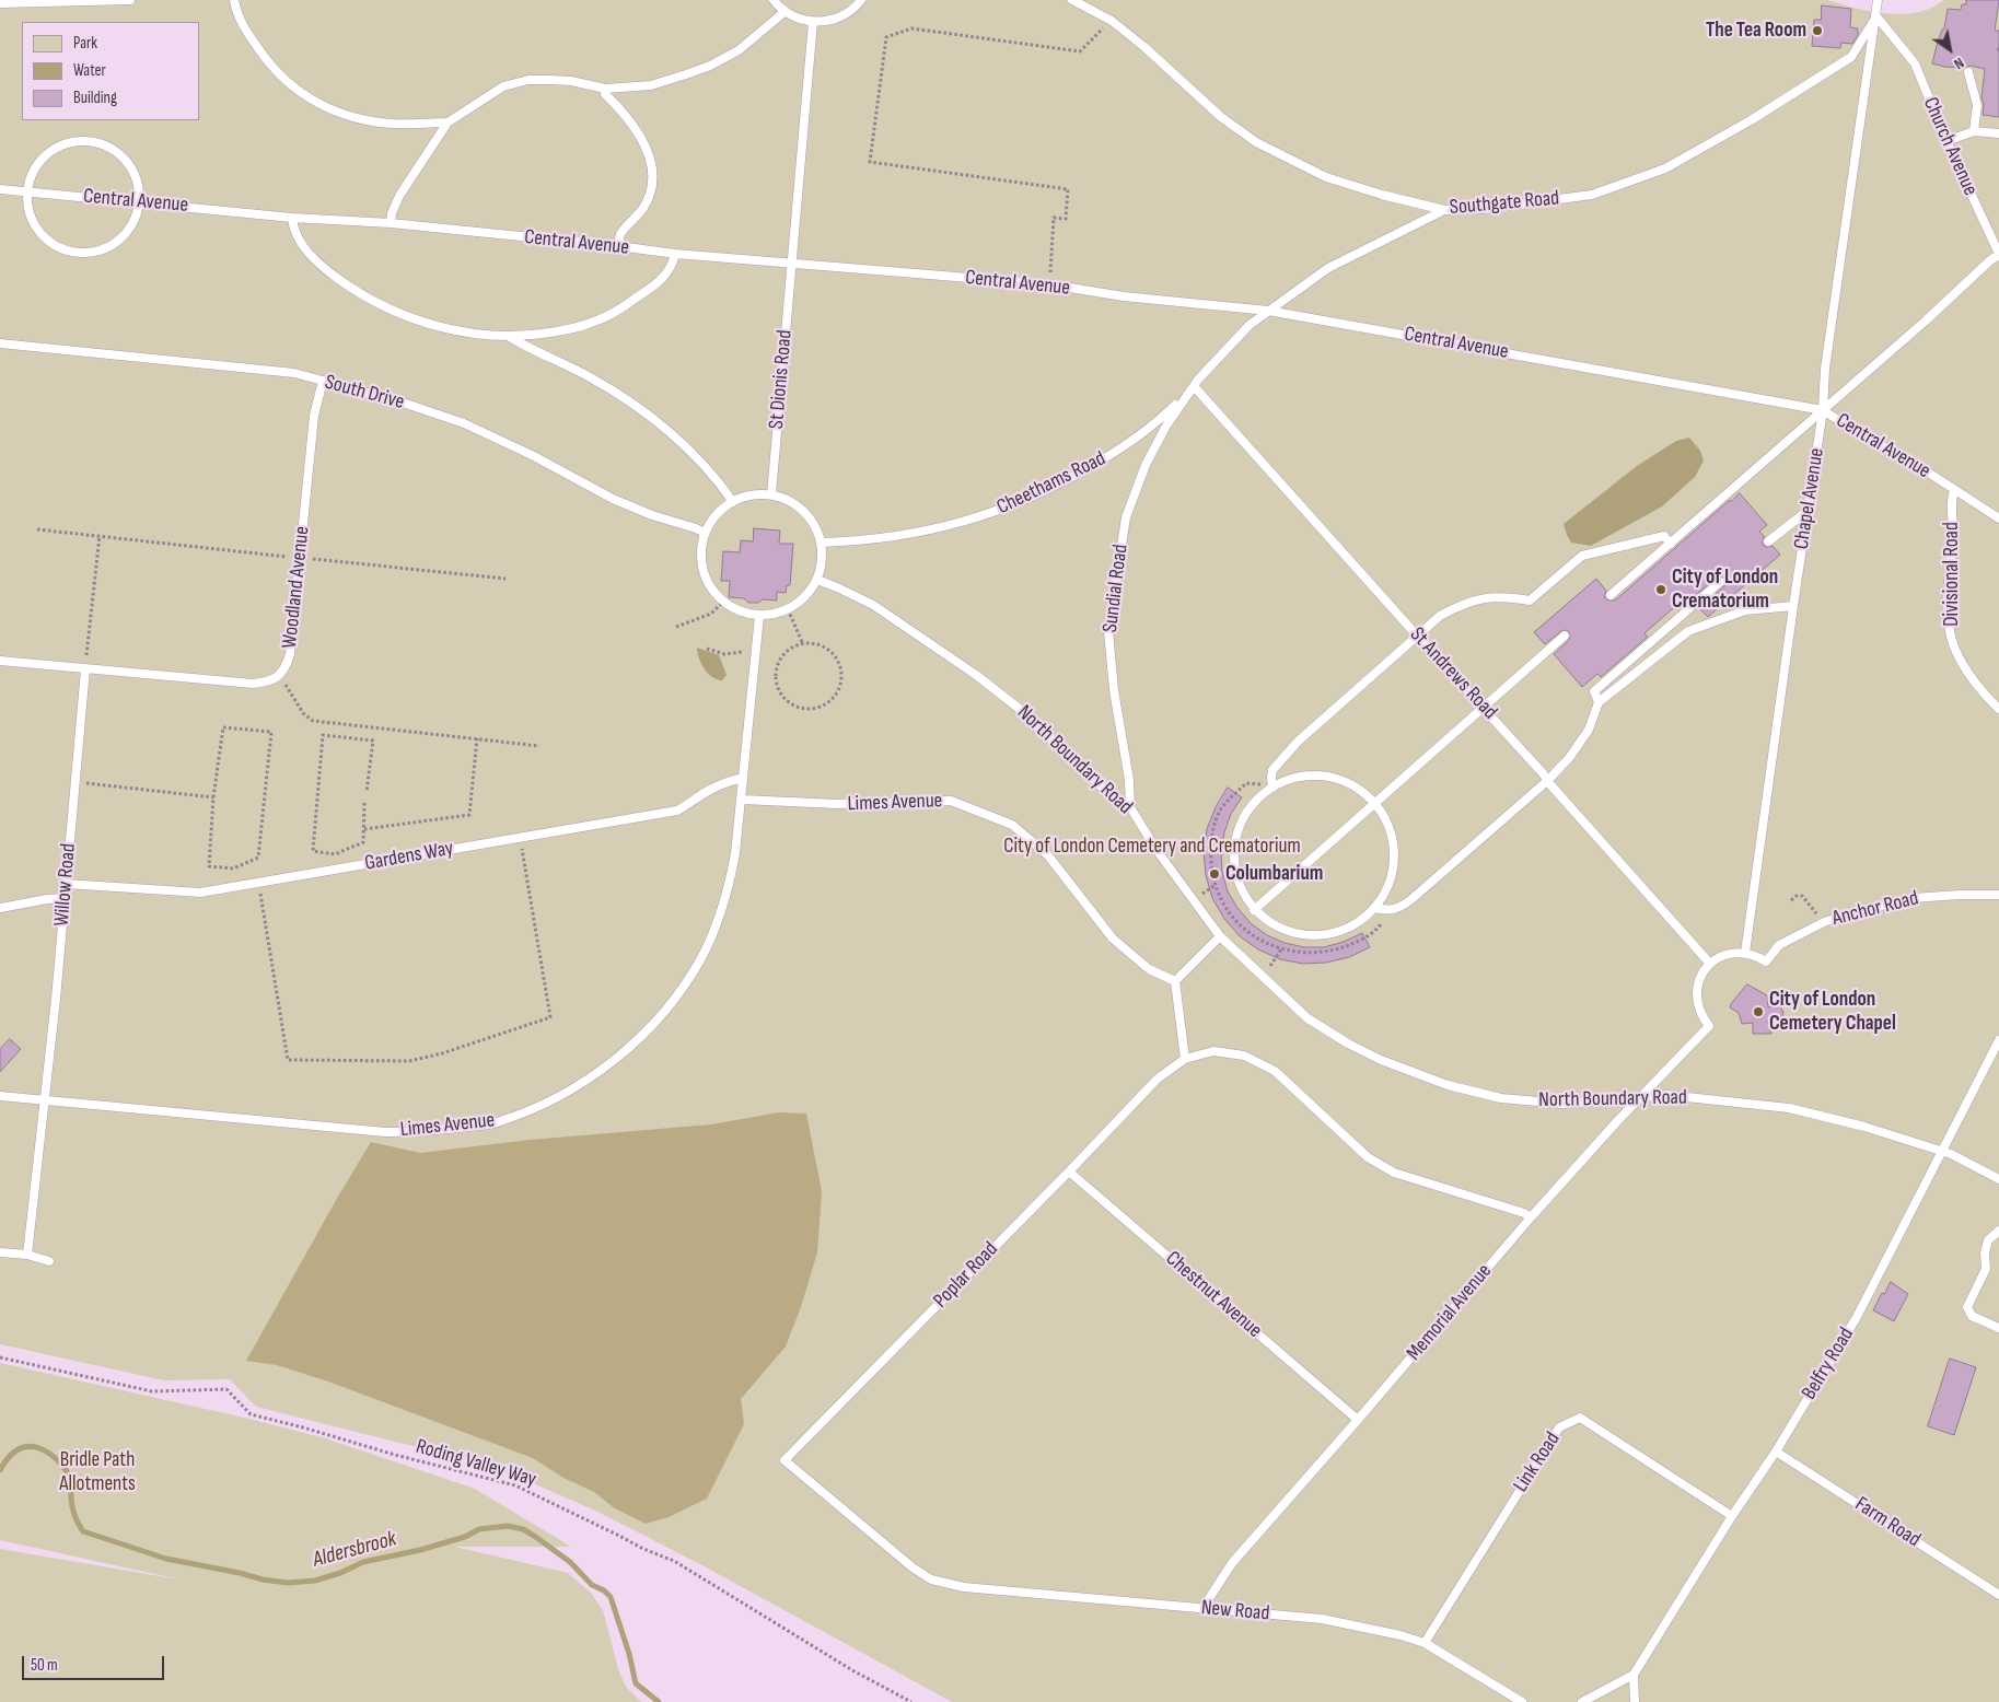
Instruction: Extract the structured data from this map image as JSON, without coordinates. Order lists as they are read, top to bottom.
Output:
{
  "streets": {
    "lane": [
      "Church Avenue",
      "Central Avenue",
      "Southgate Road",
      "St Dionis Road",
      "South Drive",
      "Cheethams Road",
      "Chapel Avenue",
      "Divisional Road",
      "Woodland Avenue",
      "Sundial Road",
      "St Andrews Road",
      "North Boundary Road",
      "Limes Avenue",
      "Gardens Way",
      "Willow Road",
      "Anchor Road",
      "Poplar Road",
      "Chestnut Avenue",
      "Memorial Avenue",
      "Belfry Road",
      "Link Road",
      "Farm Road",
      "New Road"
    ],
    "path": ["Roding Valley Way"]
  },
  "crossings": [
    ["Church Avenue", "Southgate Road"],
    ["Church Avenue", "Chapel Avenue"],
    ["Central Avenue", "St Dionis Road"],
    ["Central Avenue", "Chapel Avenue"],
    ["Central Avenue", "Divisional Road"],
    ["Southgate Road", "Chapel Avenue"],
    ["St Dionis Road", "South Drive"],
    ["St Dionis Road", "Cheethams Road"],
    ["St Dionis Road", "North Boundary Road"],
    ["South Drive", "Cheethams Road"],
    ["South Drive", "Woodland Avenue"],
    ["South Drive", "North Boundary Road"],
    ["Cheethams Road", "Sundial Road"],
    ["Cheethams Road", "St Andrews Road"],
    ["Cheethams Road", "North Boundary Road"],
    ["Chapel Avenue", "Anchor Road"],
    ["Woodland Avenue", "Willow Road"],
    ["Sundial Road", "St Andrews Road"],
    ["Sundial Road", "North Boundary Road"],
    ["St Andrews Road", "Memorial Avenue"],
    ["North Boundary Road", "Memorial Avenue"],
    ["North Boundary Road", "Belfry Road"],
    ["Limes Avenue", "Gardens Way"],
    ["Limes Avenue", "Willow Road"],
    ["Gardens Way", "Willow Road"],
    ["Poplar Road", "Chestnut Avenue"],
    ["Poplar Road", "New Road"],
    ["Chestnut Avenue", "Memorial Avenue"],
    ["Memorial Avenue", "New Road"],
    ["Belfry Road", "Link Road"],
    ["Belfry Road", "Farm Road"],
    ["Link Road", "New Road"]
  ],
  "water": ["Aldersbrook"],
  "parks": ["City of London Cemetery and Crematorium", "Bridle Path Allotments"],
  "places": [
    "The Tea Room",
    "City of London Crematorium",
    "Columbarium",
    "City of London Cemetery Chapel"
  ],
  "legend": ["Park", "Water", "Building"],
  "scale_bar": "50 m",
  "north": "bottom right"
}
